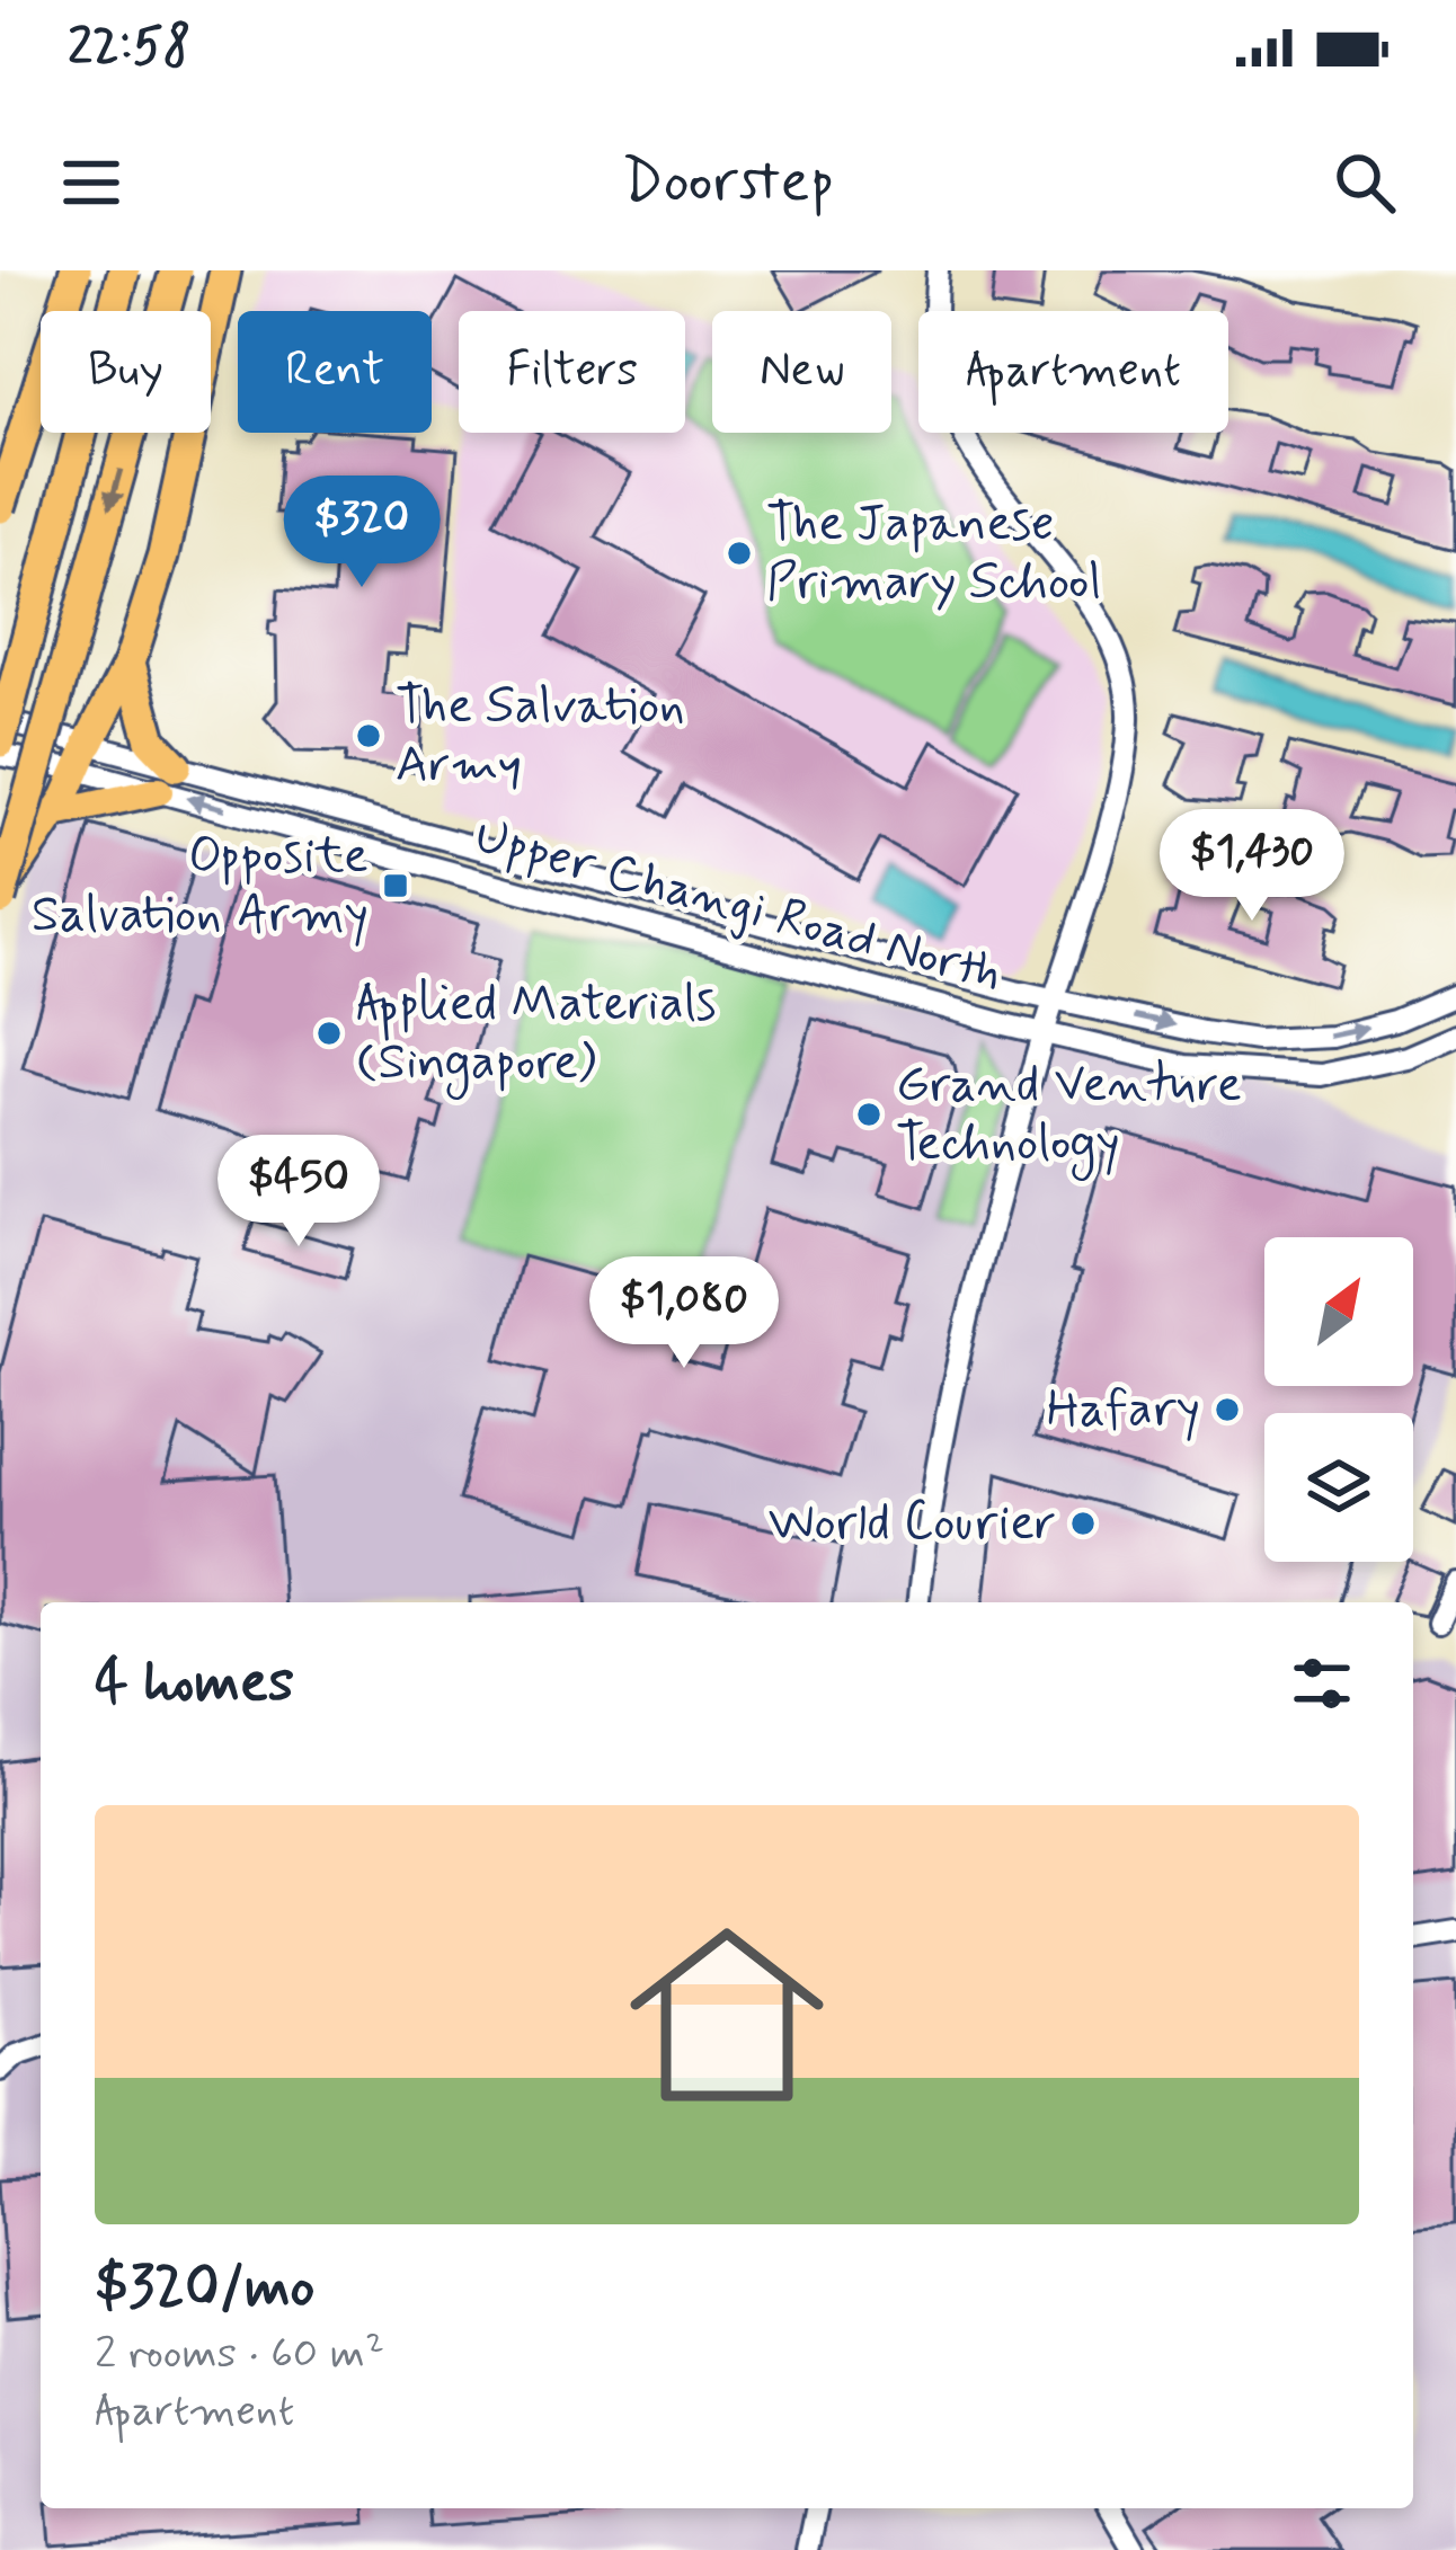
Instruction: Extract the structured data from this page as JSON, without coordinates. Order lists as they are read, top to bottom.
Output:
{
  "streets": {
    "street": ["Upper Changi Road North"]
  },
  "places": {
    "other": [
      "The Japanese Primary School",
      "The Salvation Army",
      "Applied Materials (Singapore)",
      "Grand Venture Technology",
      "Hafary",
      "World Courier"
    ],
    "transit": ["Opposite Salvation Army"]
  },
  "north": "top right",
  "page": {
    "status": "22:58",
    "header": "Doorstep",
    "chip": [
      "Buy",
      "Rent",
      "Filters",
      "New",
      "Apartment"
    ],
    "price": [
      "$320",
      "$1,430",
      "$450",
      "$1,080"
    ],
    "heading": "4 homes",
    "list": [
      {
        "name": "$320/mo",
        "note": "2 rooms · 60 m² · Apartment"
      }
    ]
  }
}
